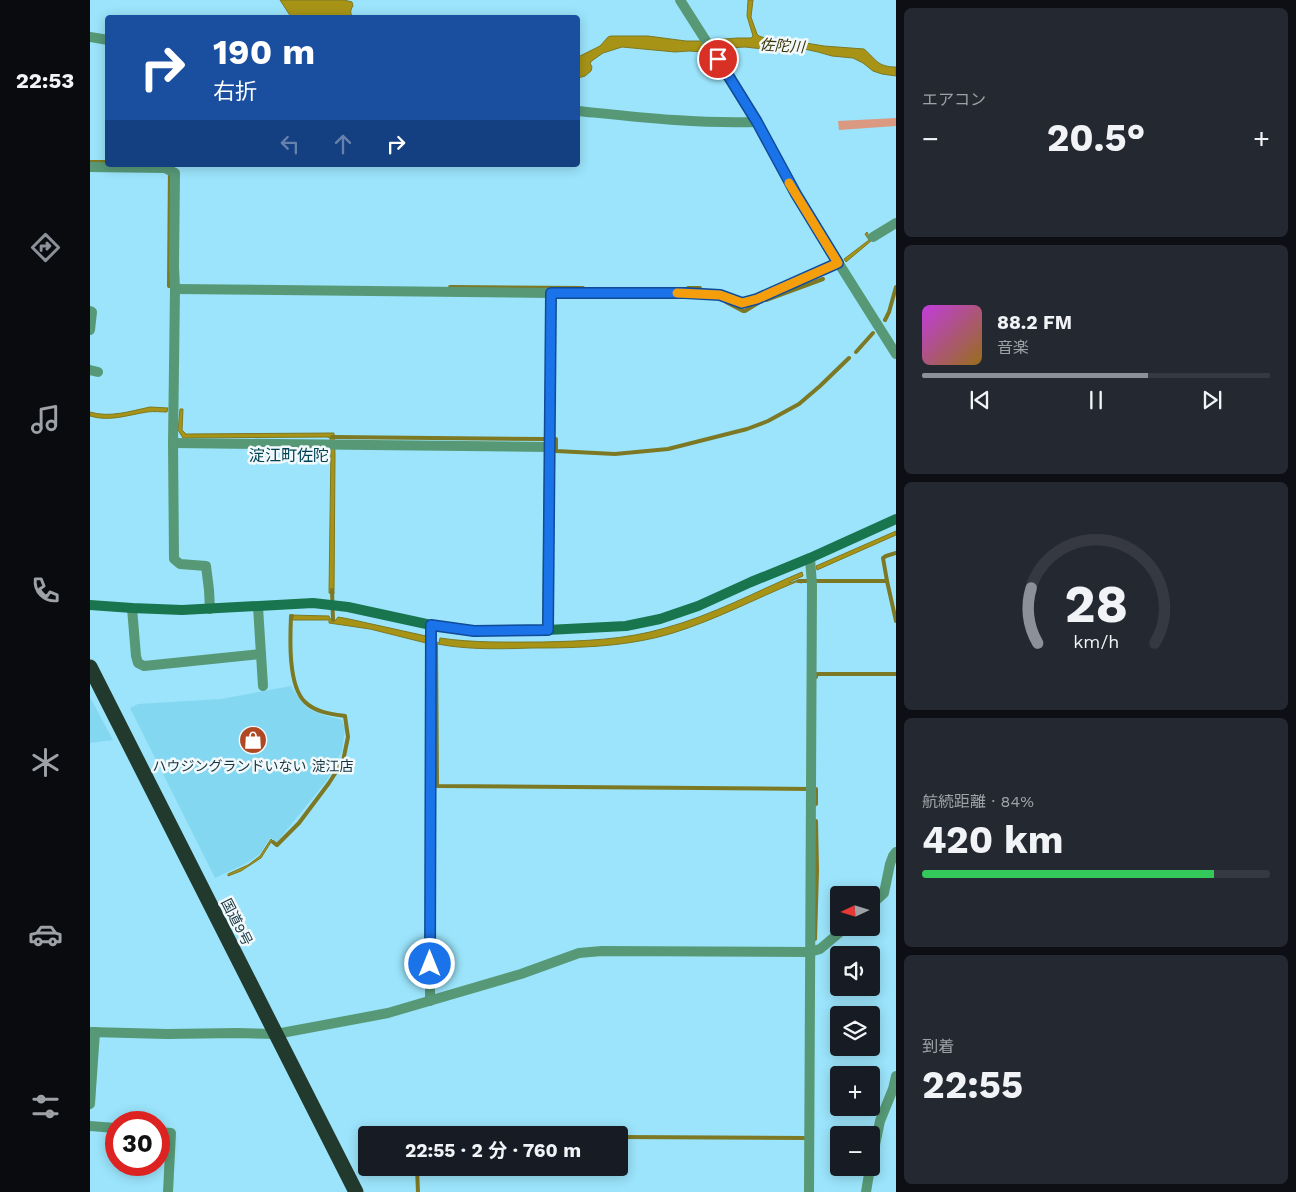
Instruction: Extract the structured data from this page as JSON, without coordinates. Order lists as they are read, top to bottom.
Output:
{
  "streets": {
    "highway": ["国道9号"]
  },
  "districts": ["淀江町佐陀"],
  "water": ["佐陀川"],
  "places": {
    "shop": ["ハウジングランドいない 淀江店"]
  },
  "north": "left",
  "page": {
    "tabs": "22:53",
    "tile": [
      "エアコン",
      ["航続距離 · 84%", "420 km"],
      ["到着", "22:55"]
    ],
    "turn": ["190 m", "右折"],
    "heat": ["−", "20.5°", "+"],
    "song": ["88.2 FM", "音楽"],
    "map_buttons": ["+", "−"],
    "limit": "30",
    "trip": "22:55 · 2 分 · 760 m",
    "gauge": ["28", "km/h"]
  }
}
